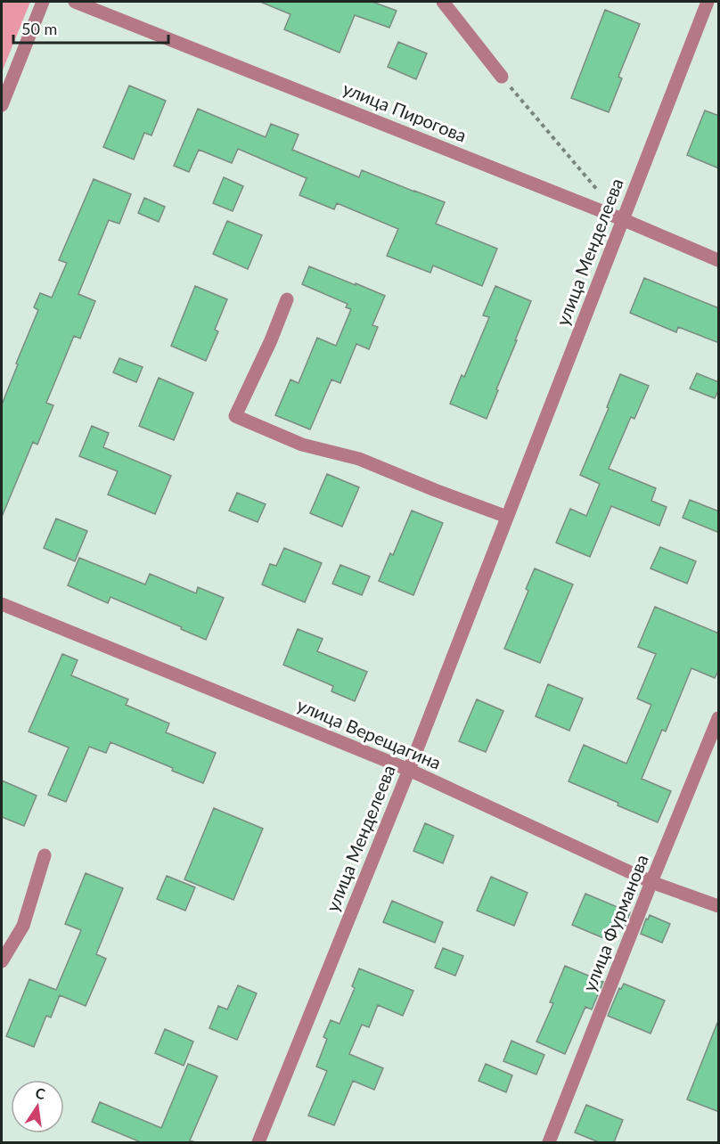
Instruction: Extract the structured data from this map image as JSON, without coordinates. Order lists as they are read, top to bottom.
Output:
{
  "streets": {
    "street": [
      "улица Пирогова",
      "улица Менделеева",
      "улица Верещагина",
      "улица Фурманова"
    ]
  },
  "crossings": [
    ["улица Пирогова", "улица Менделеева"],
    ["улица Менделеева", "улица Верещагина"],
    ["улица Верещагина", "улица Фурманова"]
  ],
  "scale_bar": "50 m",
  "north": "top"
}
